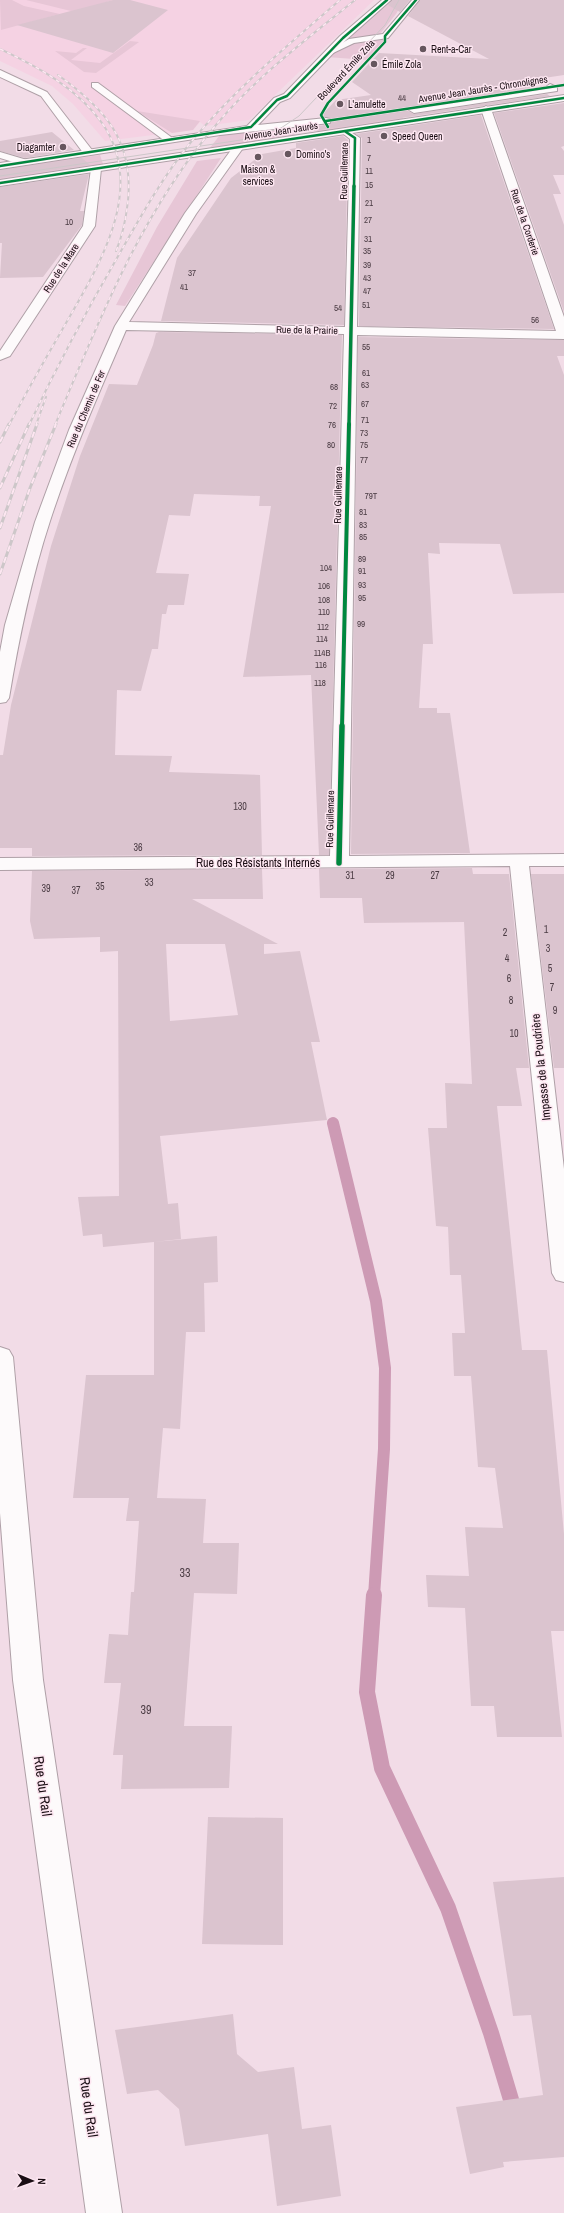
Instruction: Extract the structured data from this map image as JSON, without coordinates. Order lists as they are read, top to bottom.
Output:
{
  "streets": {
    "street": [
      "Boulevard Émile Zola",
      "Avenue Jean Jaurès - Chronolignes",
      "Avenue Jean Jaurès",
      "Rue Guillemare",
      "Rue de la Corderie",
      "Rue de la Mare",
      "Rue de la Prairie",
      "Rue du Chemin de Fer",
      "Rue des Résistants Internés",
      "Impasse de la Poudrière",
      "Rue du Rail"
    ]
  },
  "crossings": [
    ["Boulevard Émile Zola", "Avenue Jean Jaurès"],
    ["Avenue Jean Jaurès - Chronolignes", "Avenue Jean Jaurès"],
    ["Avenue Jean Jaurès", "Rue Guillemare"],
    ["Avenue Jean Jaurès", "Rue de la Corderie"],
    ["Avenue Jean Jaurès", "Rue de la Mare"],
    ["Avenue Jean Jaurès", "Rue du Chemin de Fer"],
    ["Rue Guillemare", "Rue de la Prairie"],
    ["Rue Guillemare", "Rue des Résistants Internés"],
    ["Rue de la Corderie", "Rue de la Prairie"],
    ["Rue de la Prairie", "Rue du Chemin de Fer"],
    ["Rue des Résistants Internés", "Impasse de la Poudrière"]
  ],
  "places": [
    "Rent-a-Car",
    "Émile Zola",
    "L'amulette",
    "Speed Queen",
    "Diagamter",
    "Domino's",
    "Maison & services"
  ],
  "house_numbers": [
    "44",
    "1",
    "7",
    "11",
    "15",
    "21",
    "27",
    "10",
    "31",
    "35",
    "39",
    "37",
    "43",
    "41",
    "47",
    "51",
    "54",
    "56",
    "55",
    "61",
    "63",
    "68",
    "67",
    "72",
    "71",
    "76",
    "73",
    "80",
    "75",
    "77",
    "79T",
    "81",
    "83",
    "85",
    "89",
    "104",
    "91",
    "93",
    "106",
    "95",
    "108",
    "110",
    "99",
    "112",
    "114",
    "114B",
    "116",
    "118",
    "130",
    "36",
    "31",
    "29",
    "27",
    "33",
    "35",
    "39",
    "37",
    "1",
    "2",
    "3",
    "4",
    "5",
    "6",
    "7",
    "8",
    "9",
    "10",
    "33",
    "39"
  ],
  "north": "right"
}
